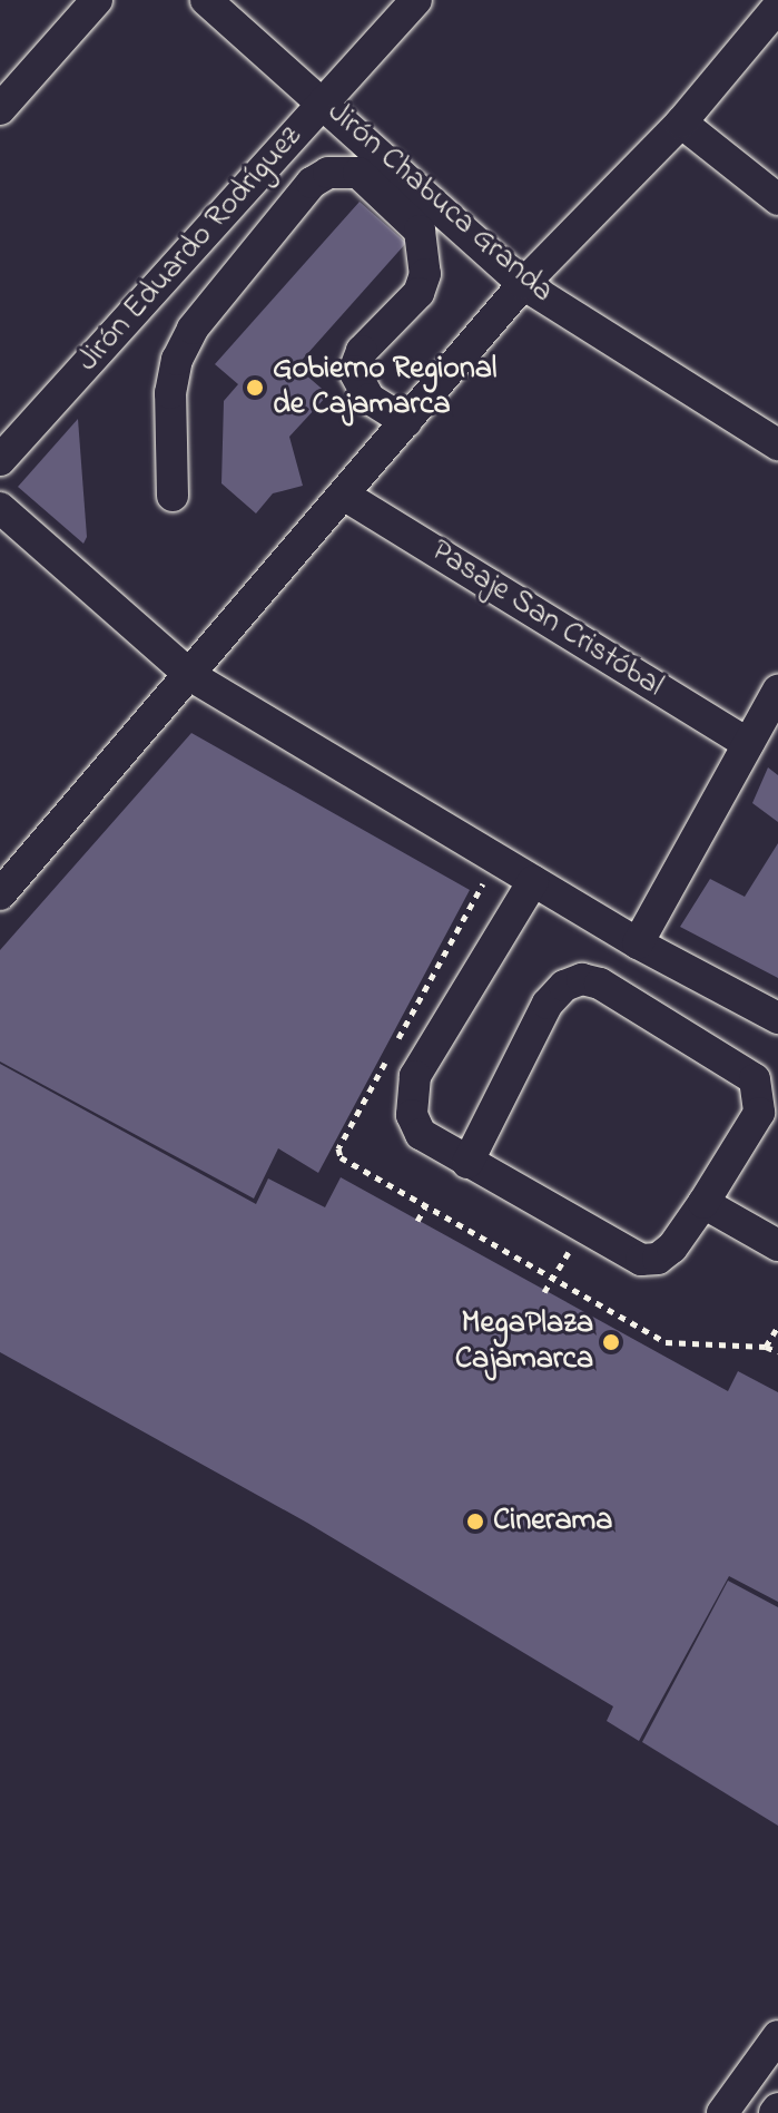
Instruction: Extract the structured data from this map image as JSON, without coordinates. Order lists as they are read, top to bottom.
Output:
{
  "streets": {
    "street": ["Jirón Chabuca Granda", "Jirón Eduardo Rodríguez", "Pasaje San Cristóbal"]
  },
  "crossings": [
    ["Jirón Chabuca Granda", "Jirón Eduardo Rodríguez"]
  ],
  "places": ["Gobierno Regional de Cajamarca", "MegaPlaza Cajamarca", "Cinerama"]
}
